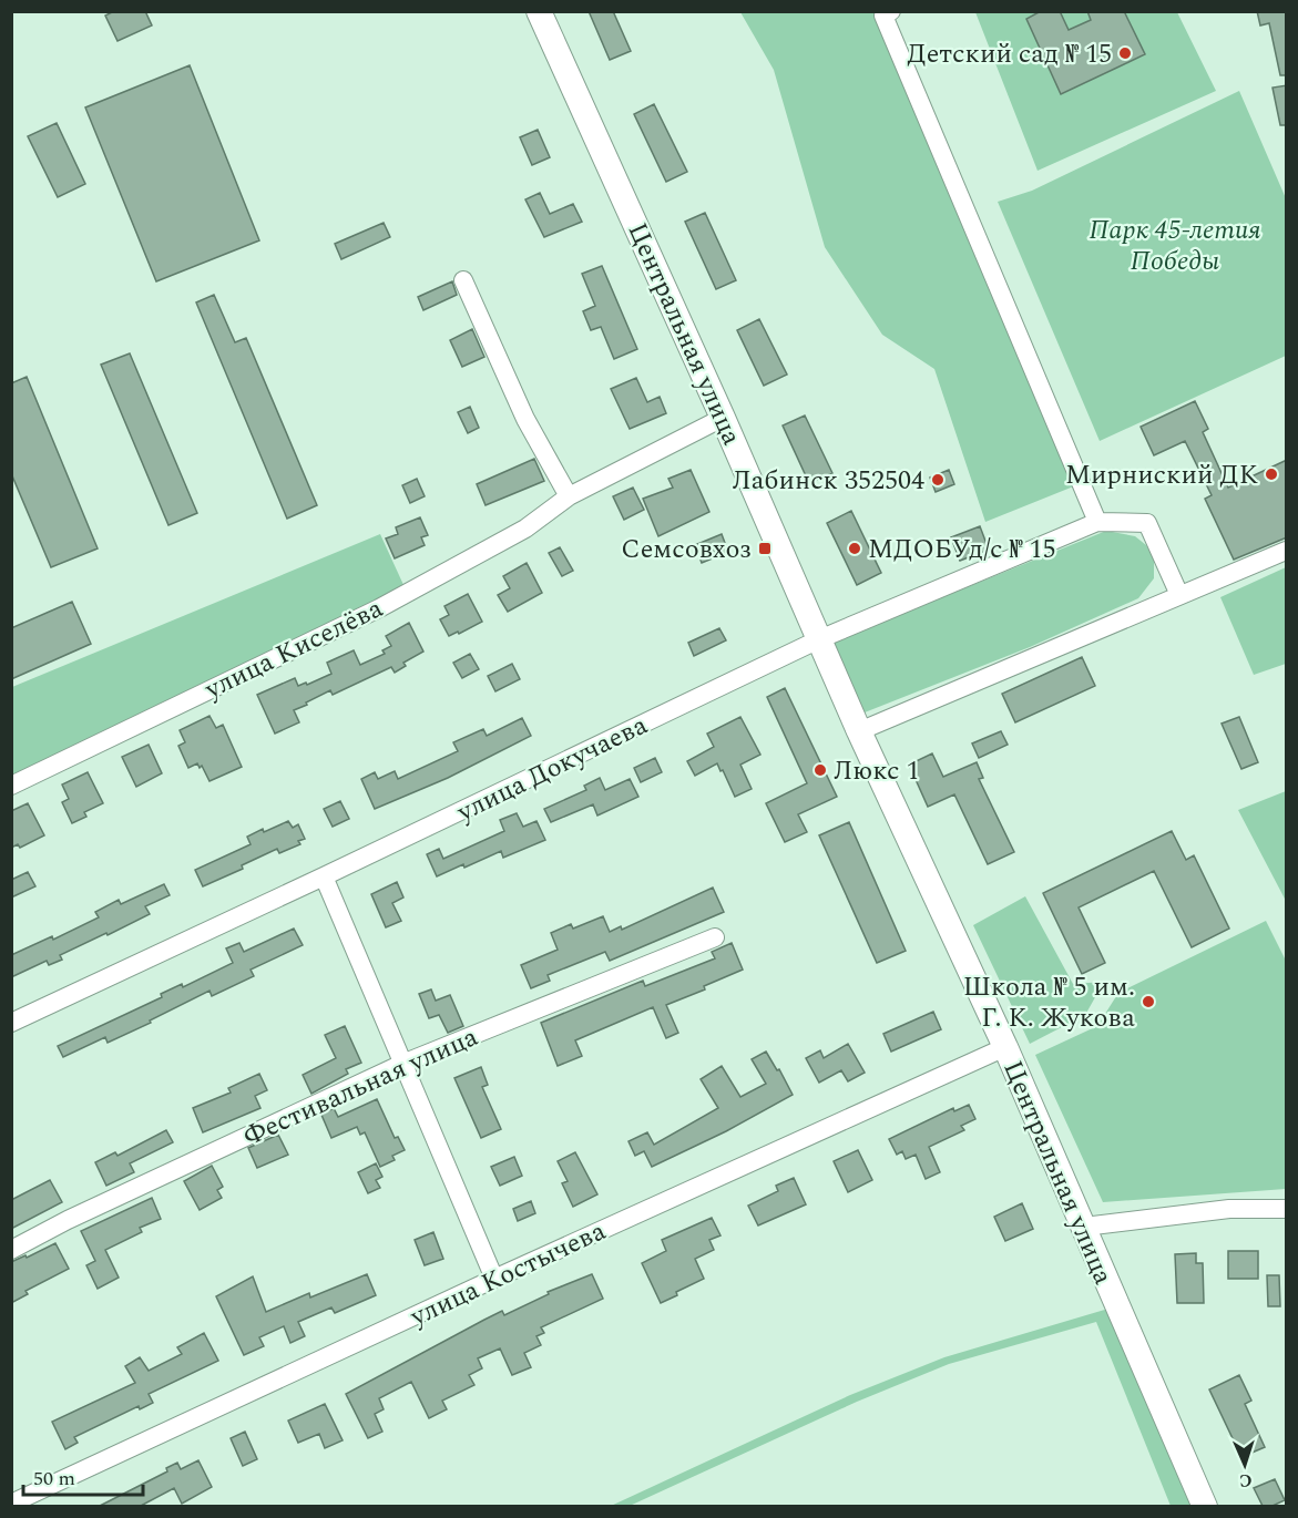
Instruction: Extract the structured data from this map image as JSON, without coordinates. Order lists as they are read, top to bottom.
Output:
{
  "streets": {
    "street": [
      "Центральная улица",
      "улица Киселёва",
      "улица Докучаева",
      "Фестивальная улица",
      "улица Костычева"
    ]
  },
  "crossings": [
    ["Центральная улица", "улица Киселёва"],
    ["Центральная улица", "улица Докучаева"],
    ["Центральная улица", "улица Костычева"]
  ],
  "parks": ["Парк 45-летия Победы"],
  "places": {
    "other": [
      "Детский сад № 15",
      "Мирниский ДК",
      "Лабинск 352504",
      "МДОБУд/с № 15",
      "Люкс 1",
      "Школа № 5 им. Г. К. Жукова"
    ],
    "transit": ["Семсовхоз"]
  },
  "scale_bar": "50 m",
  "north": "bottom"
}
